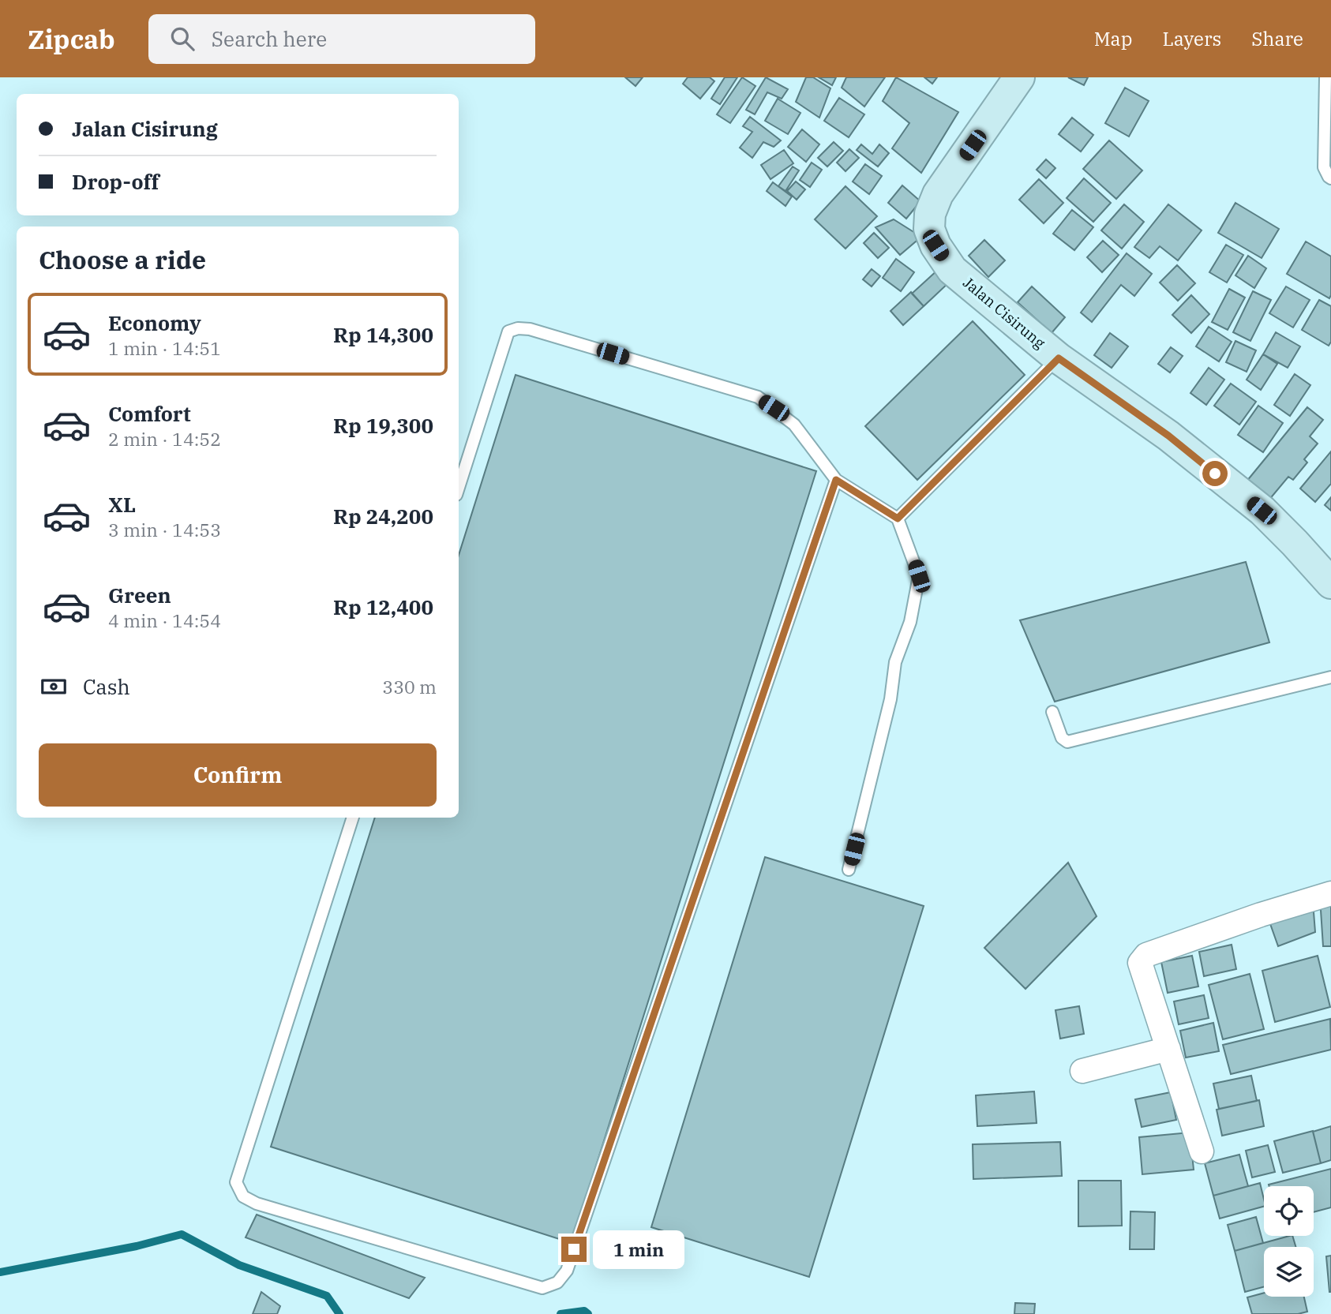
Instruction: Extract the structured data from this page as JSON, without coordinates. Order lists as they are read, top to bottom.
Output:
{
  "streets": {
    "main road": ["Jalan Cisirung"]
  },
  "page": {
    "header": "Zipcab",
    "search": "Search here",
    "nav": ["Map", "Layers", "Share"],
    "banner": ["Jalan Cisirung", "Drop-off"],
    "heading": "Choose a ride",
    "list": [
      {
        "name": "Economy",
        "note": "1 min · 14:51",
        "value": "Rp 14,300"
      },
      {
        "name": "Comfort",
        "note": "2 min · 14:52",
        "value": "Rp 19,300"
      },
      {
        "name": "XL",
        "note": "3 min · 14:53",
        "value": "Rp 24,200"
      },
      {
        "name": "Green",
        "note": "4 min · 14:54",
        "value": "Rp 12,400"
      }
    ],
    "pay": ["Cash", "330 m"],
    "buttons": "Confirm",
    "bubble": "1 min"
  }
}
